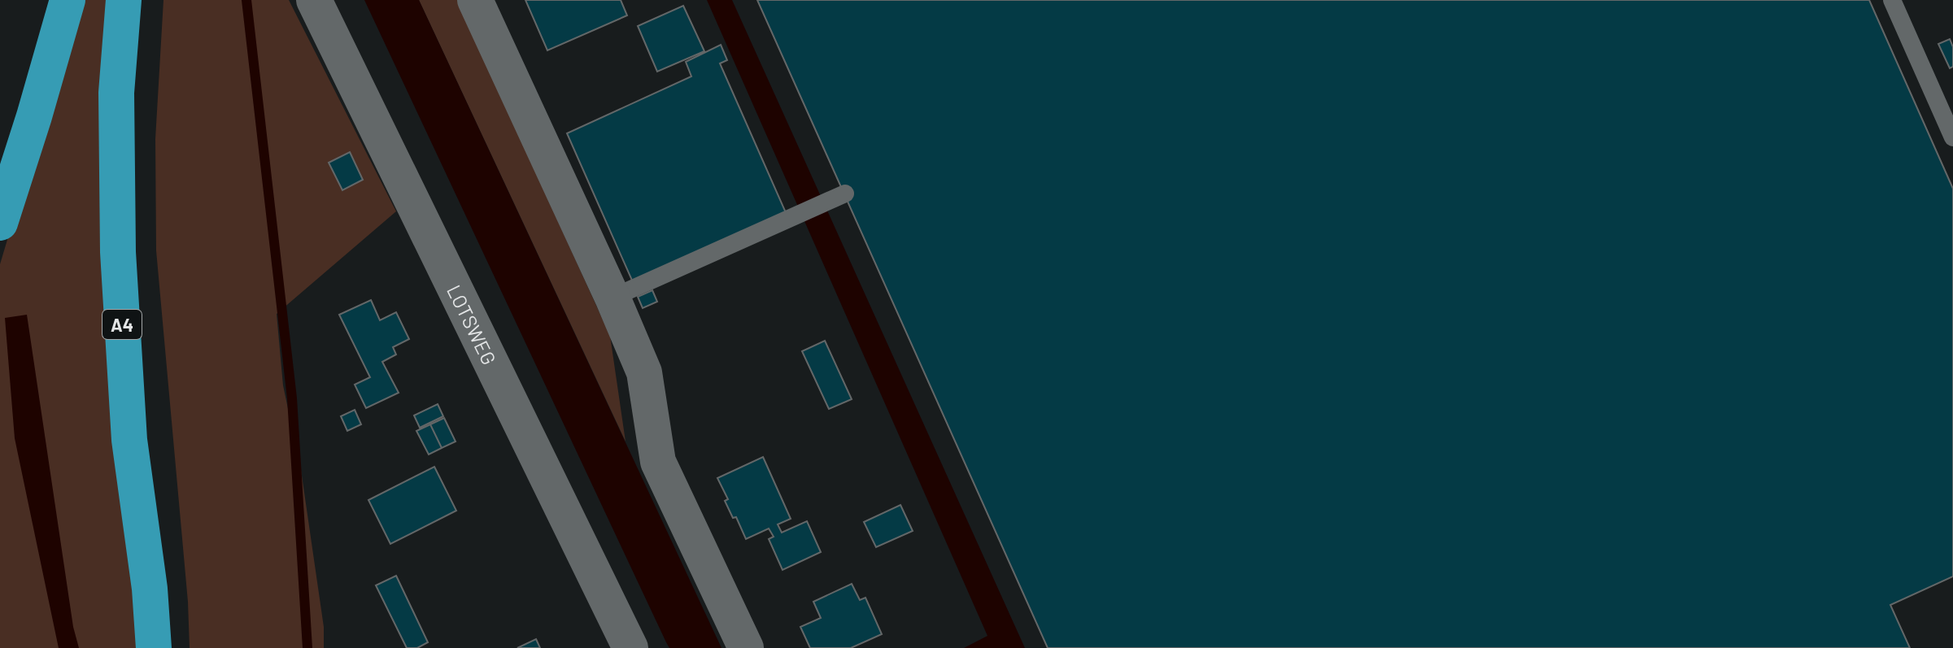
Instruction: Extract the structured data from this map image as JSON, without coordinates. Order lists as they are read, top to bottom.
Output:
{
  "streets": {
    "highway": ["A4"],
    "street": ["LOTSWEG"]
  }
}
